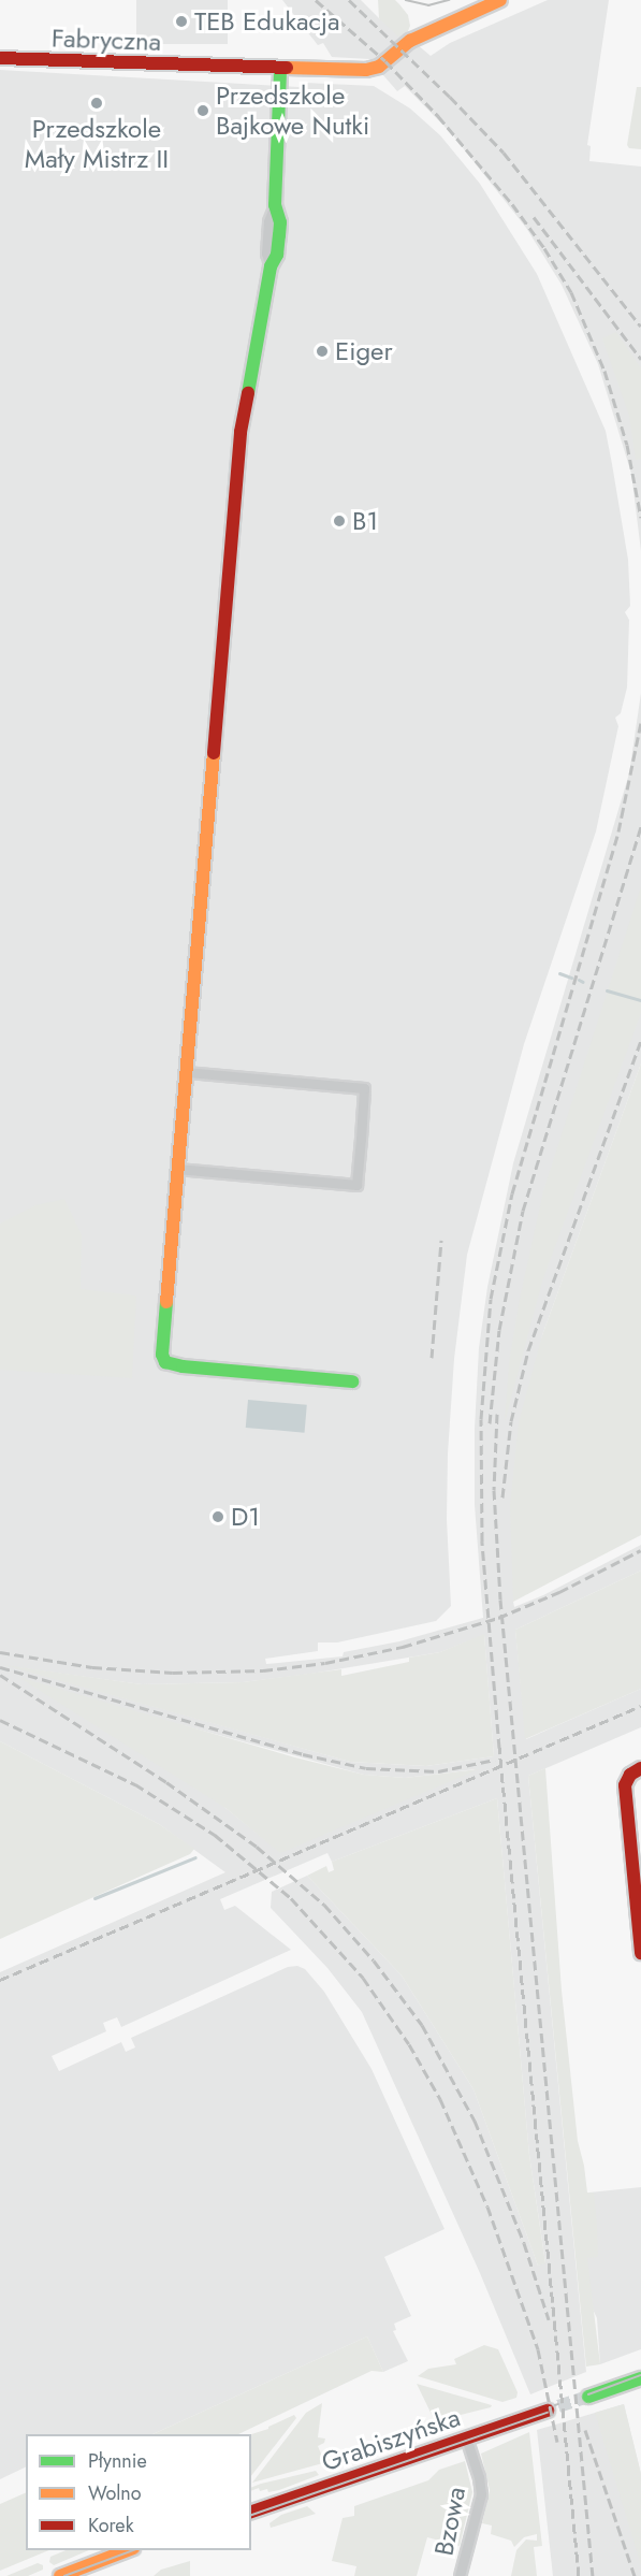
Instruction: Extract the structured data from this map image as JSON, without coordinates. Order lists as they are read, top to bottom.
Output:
{
  "streets": {
    "street": ["Fabryczna", "Grabiszyńska", "Bzowa"]
  },
  "crossings": [
    ["Grabiszyńska", "Bzowa"]
  ],
  "places": [
    "TEB Edukacja",
    "Przedszkole Mały Mistrz II",
    "Przedszkole Bajkowe Nutki",
    "Eiger",
    "B1",
    "D1"
  ],
  "legend": ["Płynnie", "Wolno", "Korek"]
}
